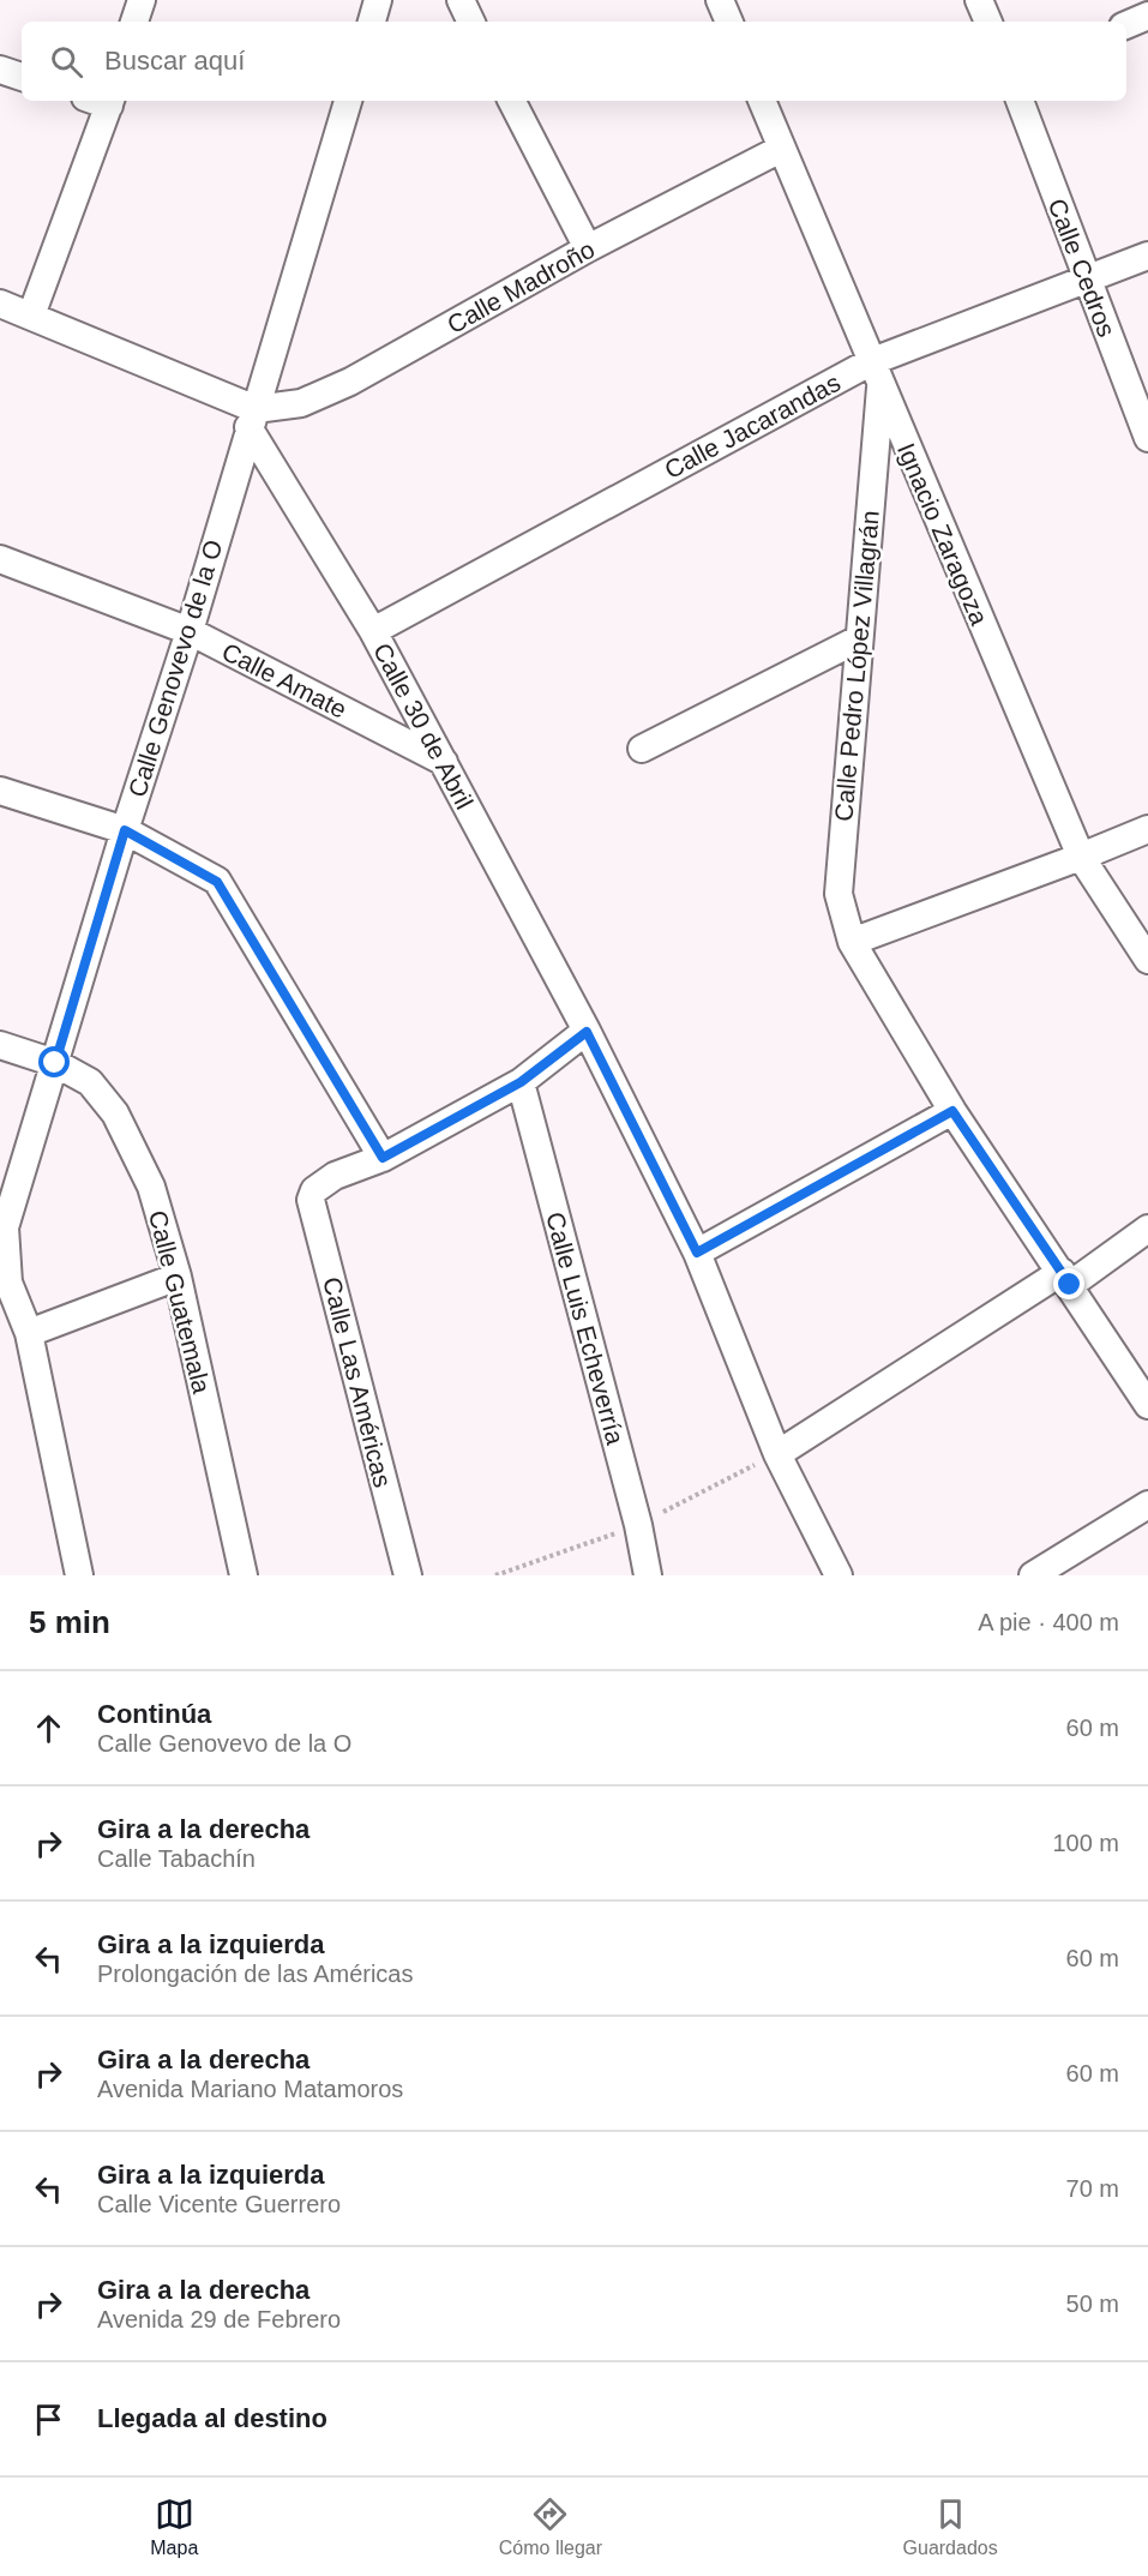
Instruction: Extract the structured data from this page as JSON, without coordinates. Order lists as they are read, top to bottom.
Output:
{
  "streets": {
    "street": [
      "Calle Cedros",
      "Calle Madroño",
      "Calle Jacarandas",
      "Ignacio Zaragoza",
      "Calle Pedro López Villagrán",
      "Calle Genovevo de la O",
      "Calle Amate",
      "Calle 30 de Abril",
      "Calle Guatemala",
      "Calle Luis Echeverría",
      "Calle Las Américas"
    ]
  },
  "crossings": [
    ["Calle Cedros", "Calle Jacarandas"],
    ["Calle Madroño", "Ignacio Zaragoza"],
    ["Calle Madroño", "Calle Genovevo de la O"],
    ["Calle Madroño", "Calle 30 de Abril"],
    ["Calle Jacarandas", "Ignacio Zaragoza"],
    ["Calle Jacarandas", "Calle 30 de Abril"],
    ["Ignacio Zaragoza", "Calle Pedro López Villagrán"],
    ["Calle Genovevo de la O", "Calle Amate"],
    ["Calle Genovevo de la O", "Calle 30 de Abril"],
    ["Calle Genovevo de la O", "Calle Guatemala"],
    ["Calle Amate", "Calle 30 de Abril"]
  ],
  "page": {
    "search": "Buscar aquí",
    "heading": ["5 min", "A pie · 400 m"],
    "list": [
      ["Continúa", "Calle Genovevo de la O", "60 m"],
      ["Gira a la derecha", "Calle Tabachín", "100 m"],
      ["Gira a la izquierda", "Prolongación de las Américas", "60 m"],
      ["Gira a la derecha", "Avenida Mariano Matamoros", "60 m"],
      ["Gira a la izquierda", "Calle Vicente Guerrero", "70 m"],
      ["Gira a la derecha", "Avenida 29 de Febrero", "50 m"],
      "Llegada al destino"
    ],
    "nav": ["Mapa", "Cómo llegar", "Guardados"]
  }
}
